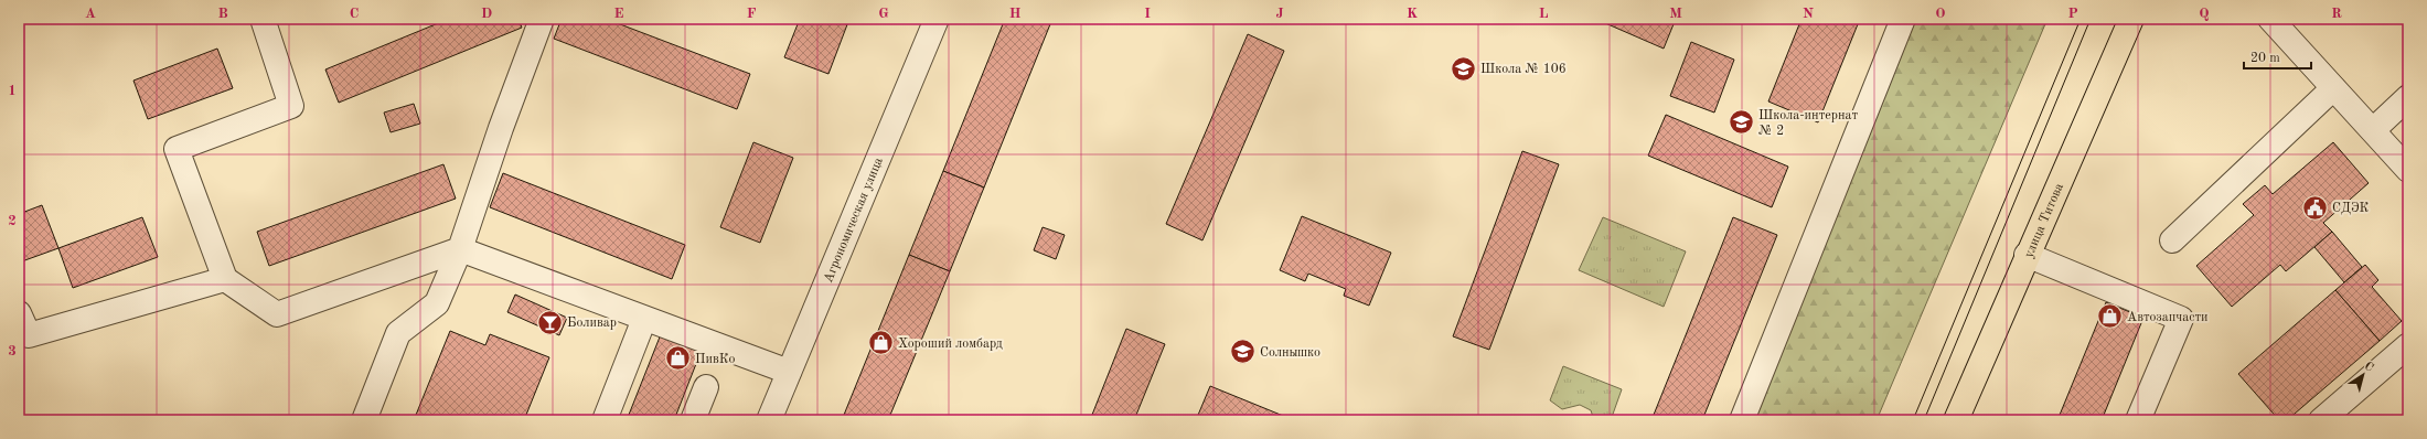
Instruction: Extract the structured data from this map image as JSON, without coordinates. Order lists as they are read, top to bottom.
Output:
{
  "streets": {
    "main road": ["улица Титова"],
    "street": ["Агрономическая улица"]
  },
  "places": {
    "school or university": ["Школа № 106", "Школа-интернат № 2", "Солнышко"],
    "public building": ["СДЭК"],
    "shop": ["Автозапчасти", "Хороший ломбард", "ПивКо"],
    "bar": ["Боливар"]
  },
  "scale_bar": "20 m",
  "north": "top right",
  "grid": {
    "columns": [
      "A",
      "B",
      "C",
      "D",
      "E",
      "F",
      "G",
      "H",
      "I",
      "J",
      "K",
      "L",
      "M",
      "N",
      "O",
      "P",
      "Q",
      "R"
    ],
    "rows": ["1", "2", "3"]
  }
}
